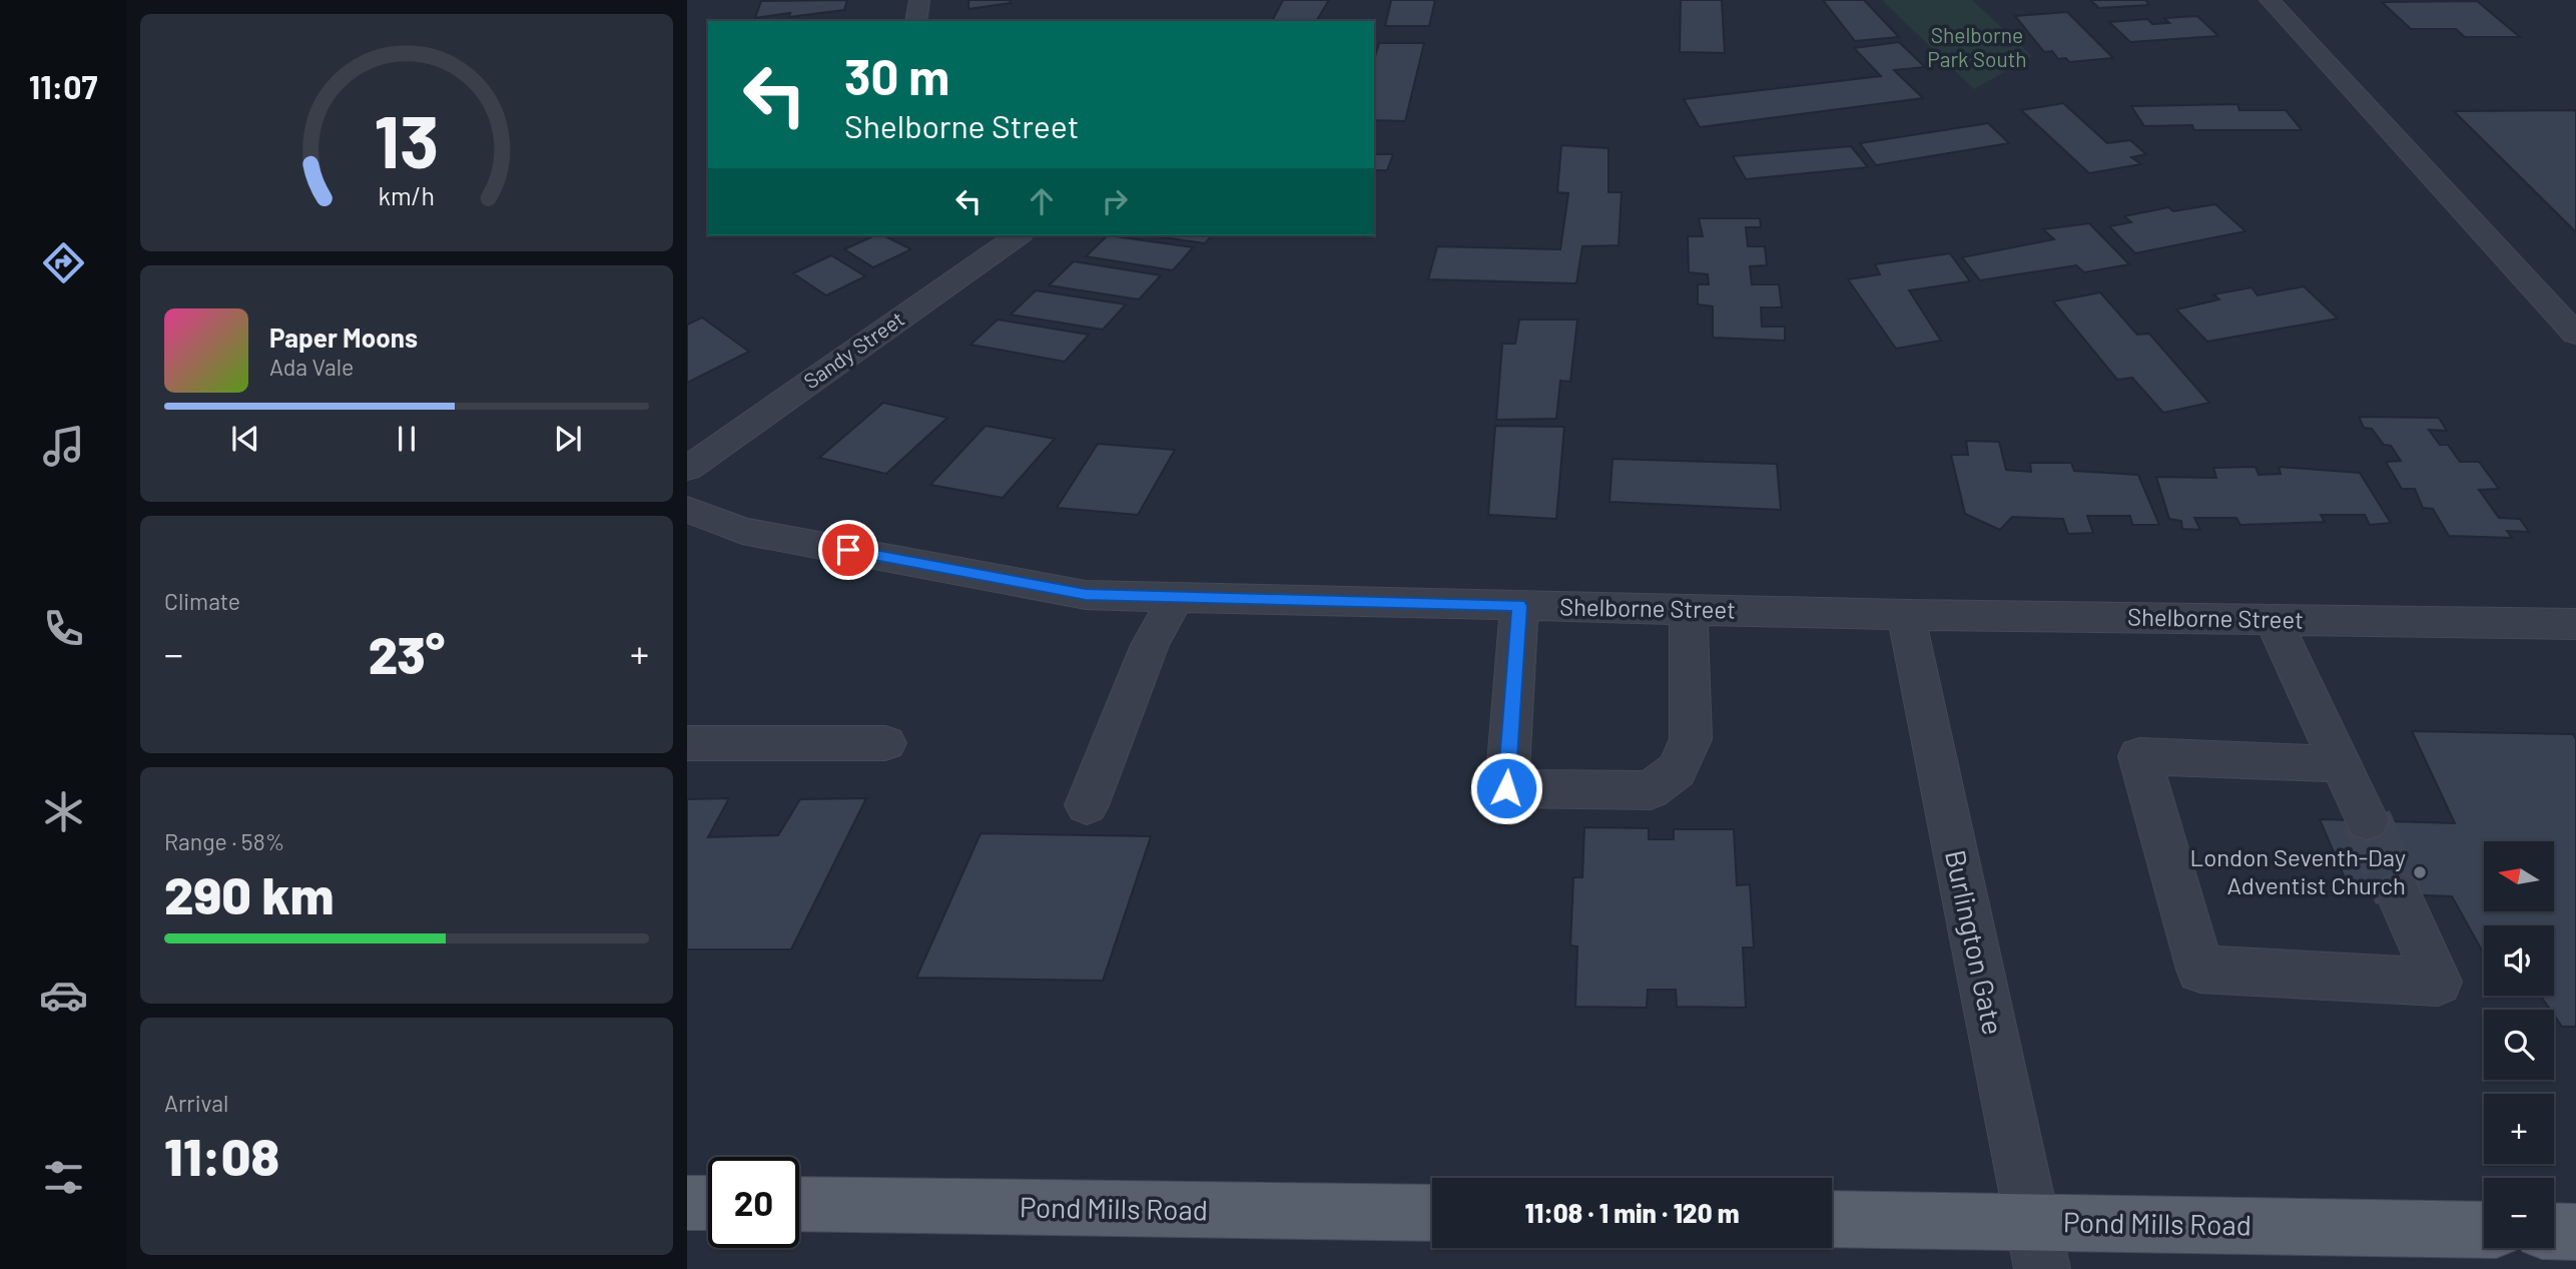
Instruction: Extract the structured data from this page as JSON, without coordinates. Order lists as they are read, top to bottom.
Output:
{
  "streets": {
    "main road": ["Pond Mills Road"],
    "street": ["Sandy Street", "Shelborne Street", "Burlington Gate"]
  },
  "crossings": [
    ["Shelborne Street", "Burlington Gate"],
    ["Burlington Gate", "Pond Mills Road"]
  ],
  "parks": ["Shelborne Park South"],
  "places": ["London Seventh-Day Adventist Church"],
  "north": "left",
  "page": {
    "tabs": "11:07",
    "turn": ["30 m", "Shelborne Street"],
    "song": ["Paper Moons", "Ada Vale"],
    "tile": [
      "Climate",
      ["Range · 58%", "290 km"],
      ["Arrival", "11:08"]
    ],
    "heat": ["−", "23°", "+"],
    "map_buttons": ["+", "−"],
    "limit": "20",
    "trip": "11:08 · 1 min · 120 m",
    "gauge": ["13", "km/h"]
  }
}
